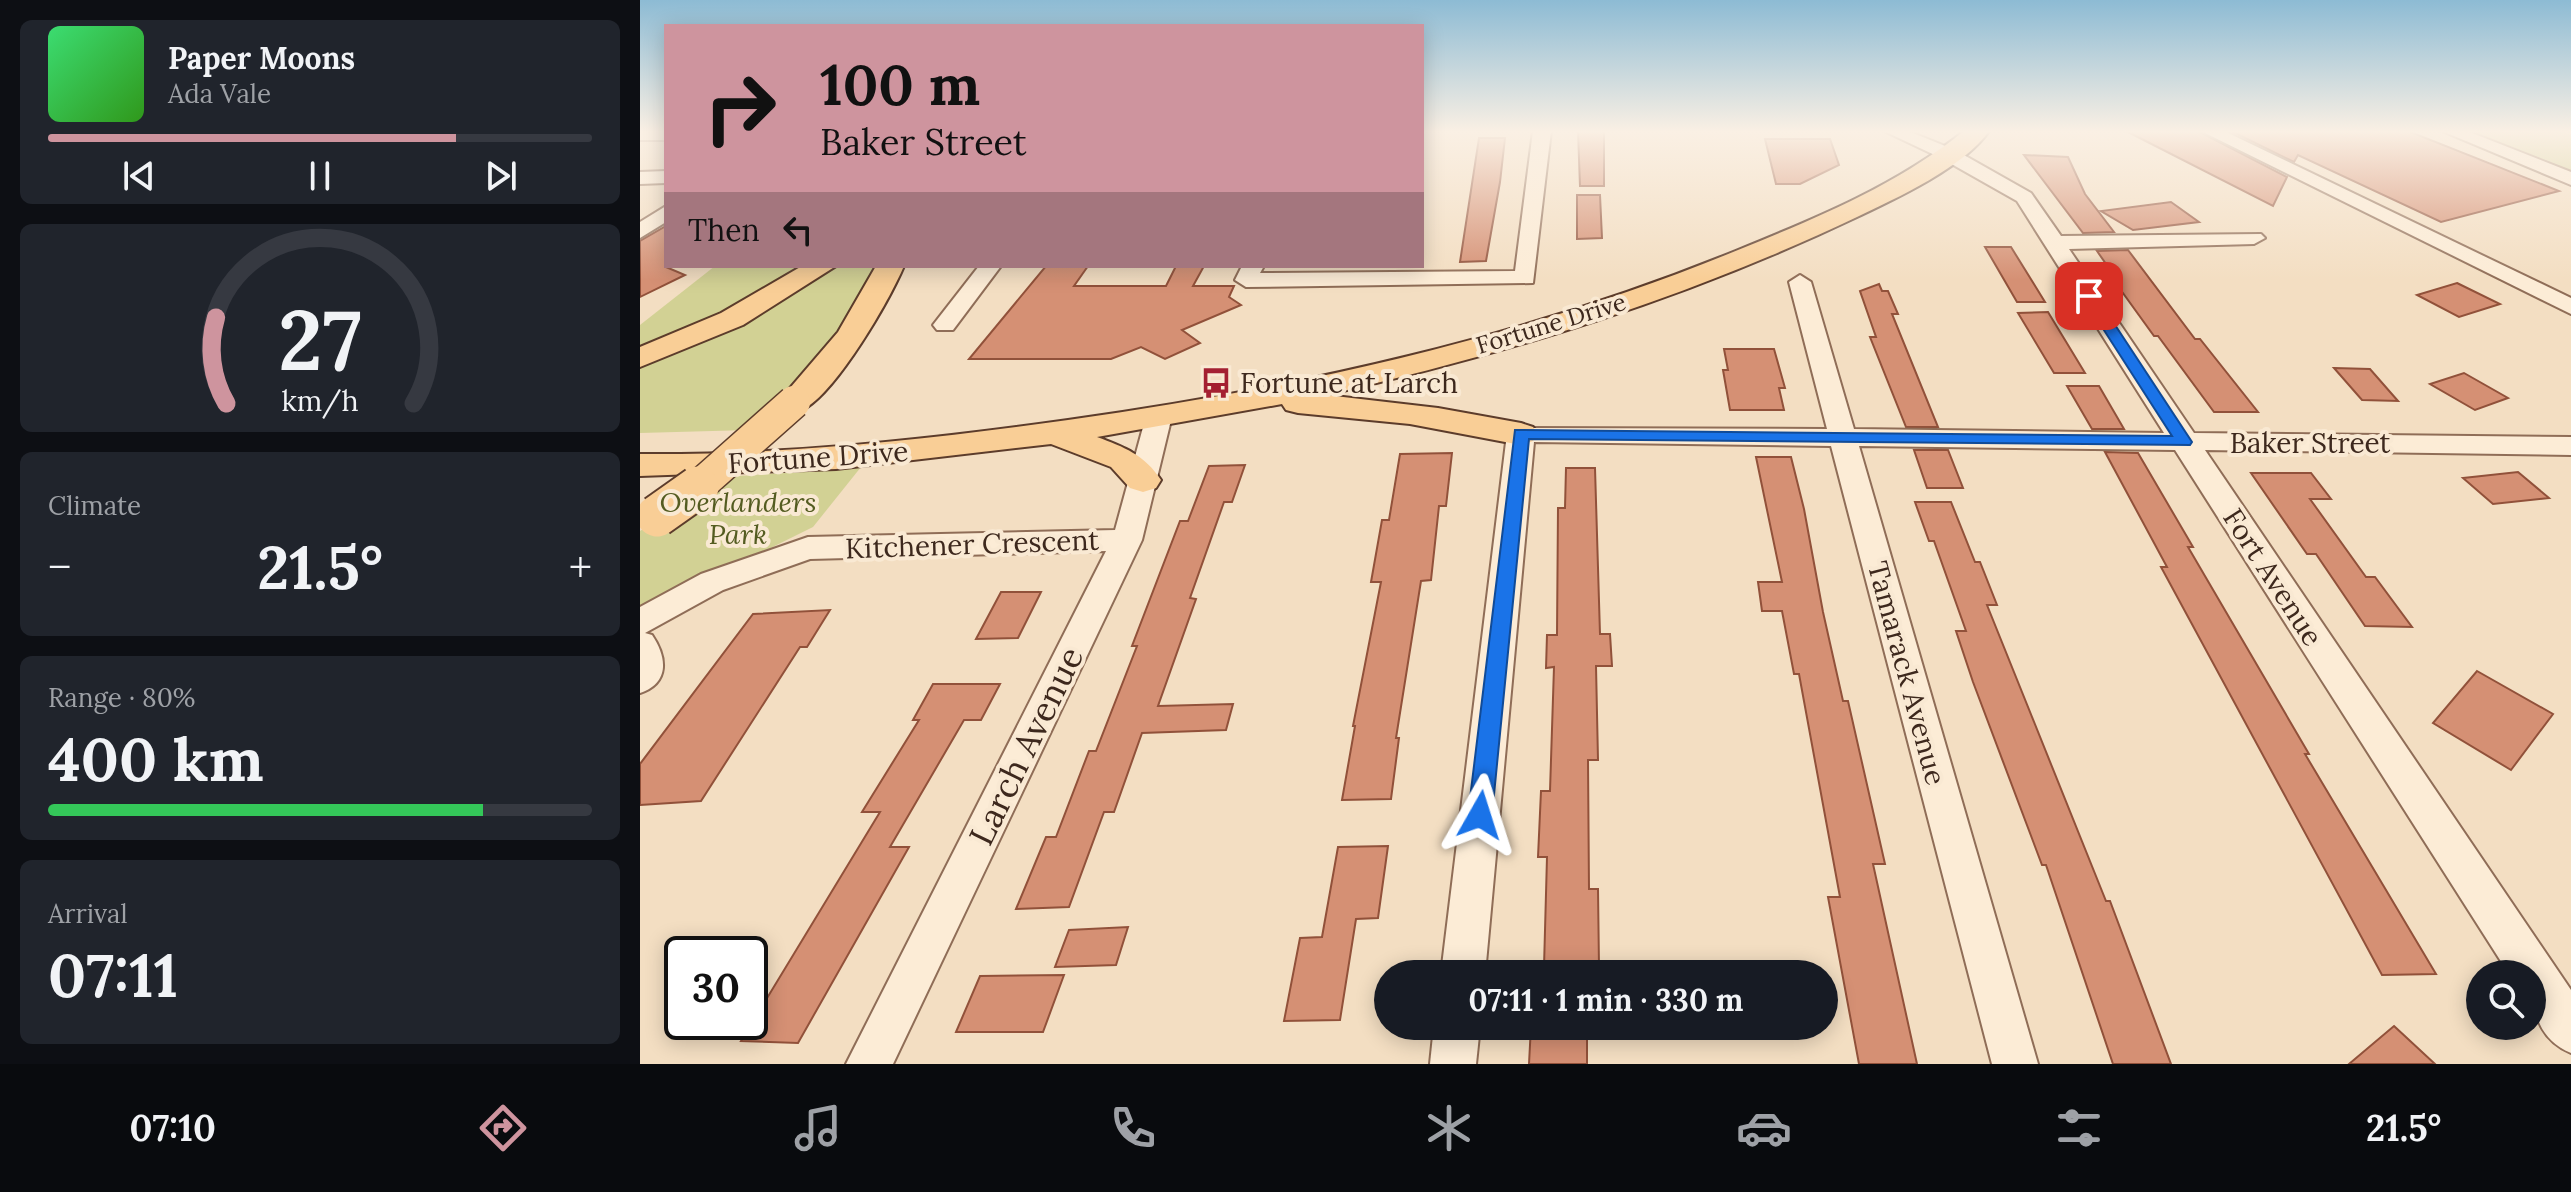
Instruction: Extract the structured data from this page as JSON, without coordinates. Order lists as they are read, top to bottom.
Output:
{
  "streets": {
    "main road": ["Fortune Drive"],
    "street": [
      "Baker Street",
      "Kitchener Crescent",
      "Fort Avenue",
      "Tamarack Avenue",
      "Larch Avenue"
    ]
  },
  "crossings": [
    ["Fortune Drive", "Larch Avenue"],
    ["Baker Street", "Fort Avenue"],
    ["Baker Street", "Tamarack Avenue"],
    ["Kitchener Crescent", "Larch Avenue"]
  ],
  "parks": ["Overlanders Park"],
  "places": {
    "bus stop": ["Fortune at Larch"]
  },
  "page": {
    "turn": ["100 m", "Baker Street"],
    "song": ["Paper Moons", "Ada Vale"],
    "then": "Then",
    "tile": [
      "Climate",
      ["Range · 80%", "400 km"],
      ["Arrival", "07:11"]
    ],
    "heat": ["−", "21.5°", "+"],
    "limit": "30",
    "trip": "07:11 · 1 min · 330 m",
    "tabs": ["07:10", "21.5°"],
    "gauge": ["27", "km/h"]
  }
}
